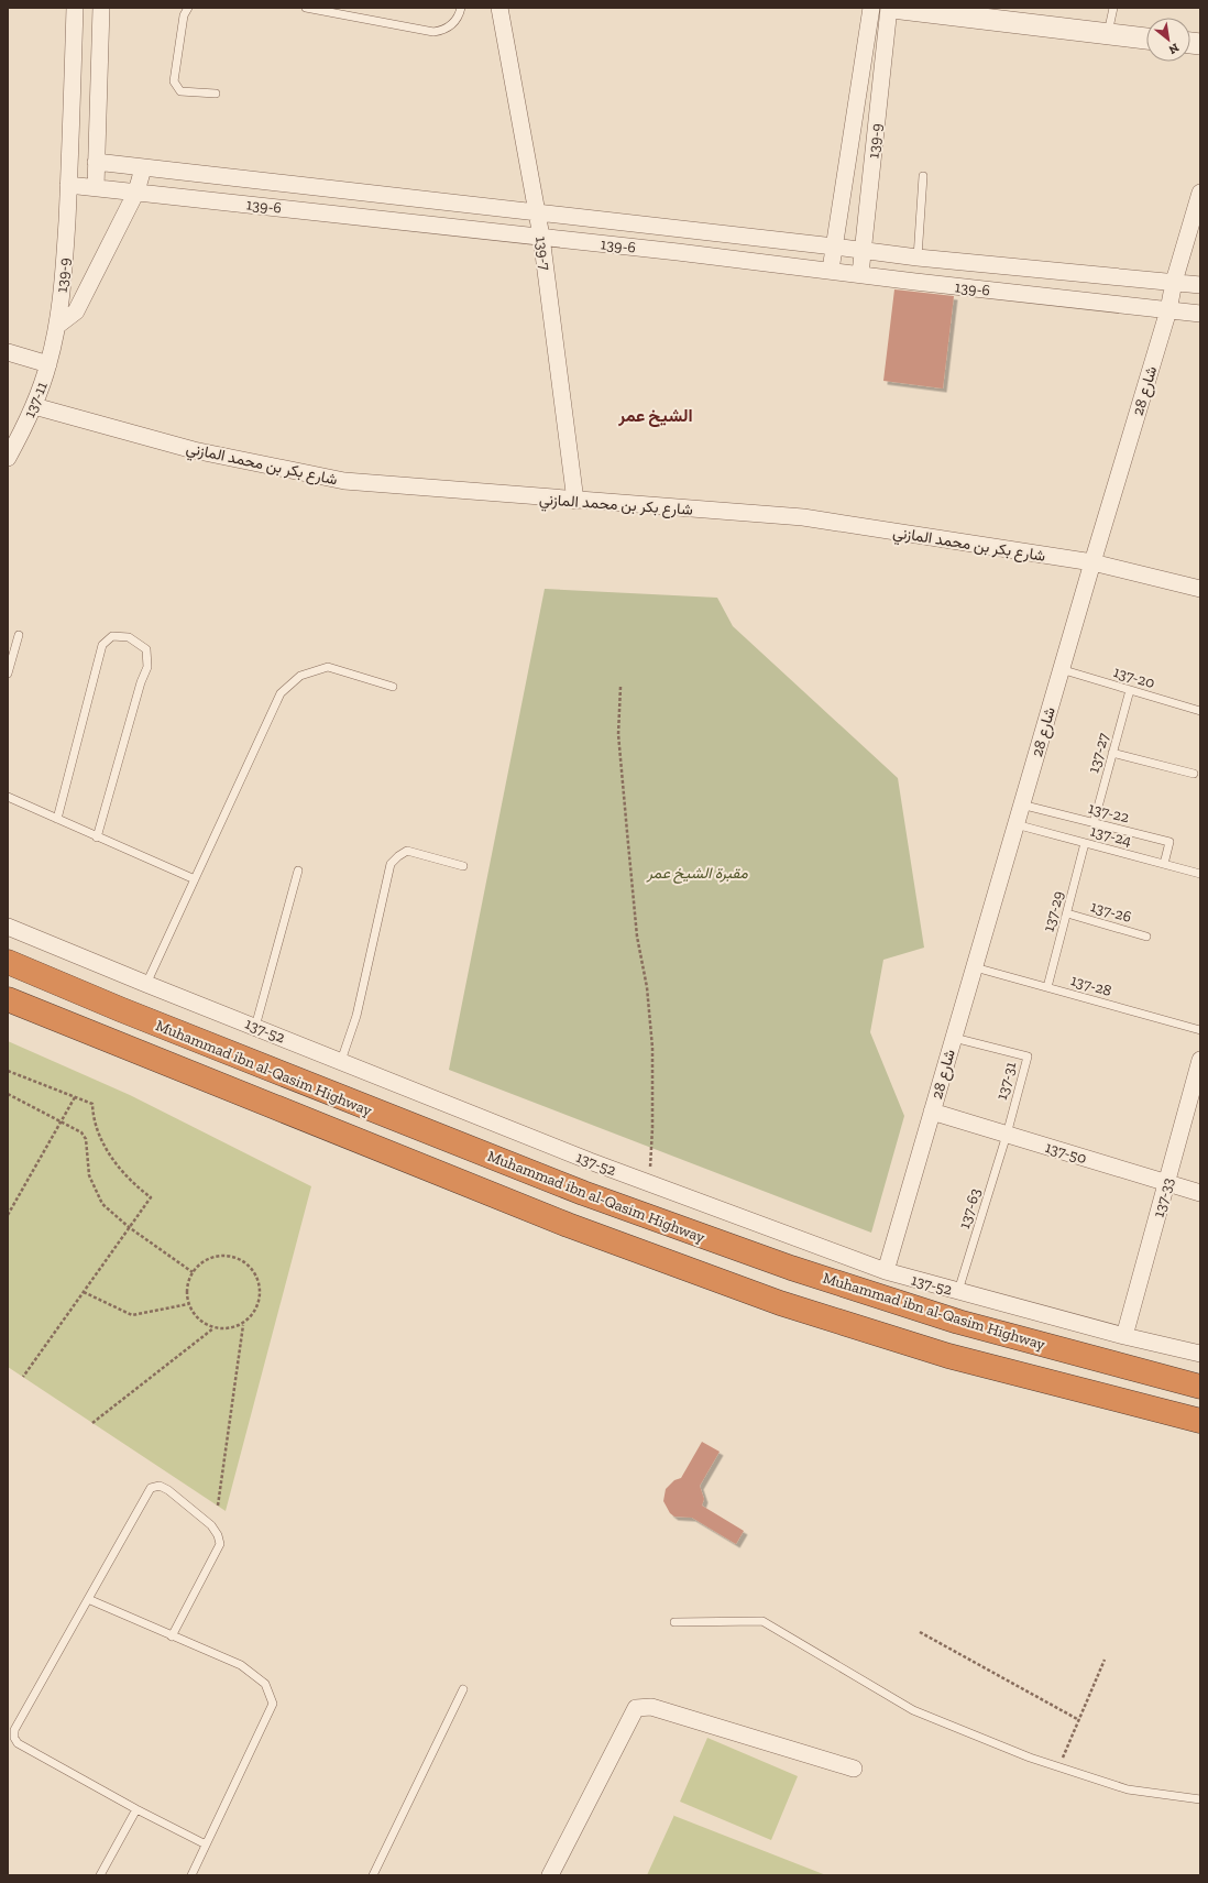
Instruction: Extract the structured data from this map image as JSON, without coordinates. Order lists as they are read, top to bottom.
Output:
{
  "streets": {
    "highway": ["Muhammad ibn al-Qasim Highway"],
    "street": [
      "139-9",
      "139-6",
      "139-7",
      "شارع 28",
      "137-11",
      "شارع بكر بن محمد المازني",
      "137-52",
      "137-50",
      "137-33"
    ],
    "lane": [
      "137-20",
      "137-27",
      "137-22",
      "137-24",
      "137-29",
      "137-26",
      "137-28",
      "137-31",
      "137-63"
    ]
  },
  "crossings": [
    ["139-9", "139-6"],
    ["139-9", "137-11"],
    ["139-6", "139-7"],
    ["139-6", "شارع 28"],
    ["139-7", "شارع بكر بن محمد المازني"],
    ["شارع 28", "شارع بكر بن محمد المازني"],
    ["شارع 28", "137-20"],
    ["شارع 28", "137-22"],
    ["شارع 28", "137-24"],
    ["شارع 28", "137-28"],
    ["شارع 28", "137-52"],
    ["شارع 28", "137-31"],
    ["شارع 28", "137-50"],
    ["137-11", "شارع بكر بن محمد المازني"],
    ["137-20", "137-27"],
    ["137-27", "137-22"],
    ["137-22", "137-24"],
    ["137-24", "137-29"],
    ["137-29", "137-26"],
    ["137-29", "137-28"],
    ["137-52", "137-33"],
    ["137-52", "137-63"],
    ["137-31", "137-50"],
    ["137-31", "137-63"],
    ["137-50", "137-33"],
    ["137-50", "137-63"]
  ],
  "districts": ["الشيخ عمر"],
  "parks": ["مقبرة الشيخ عمر"],
  "north": "bottom right"
}
